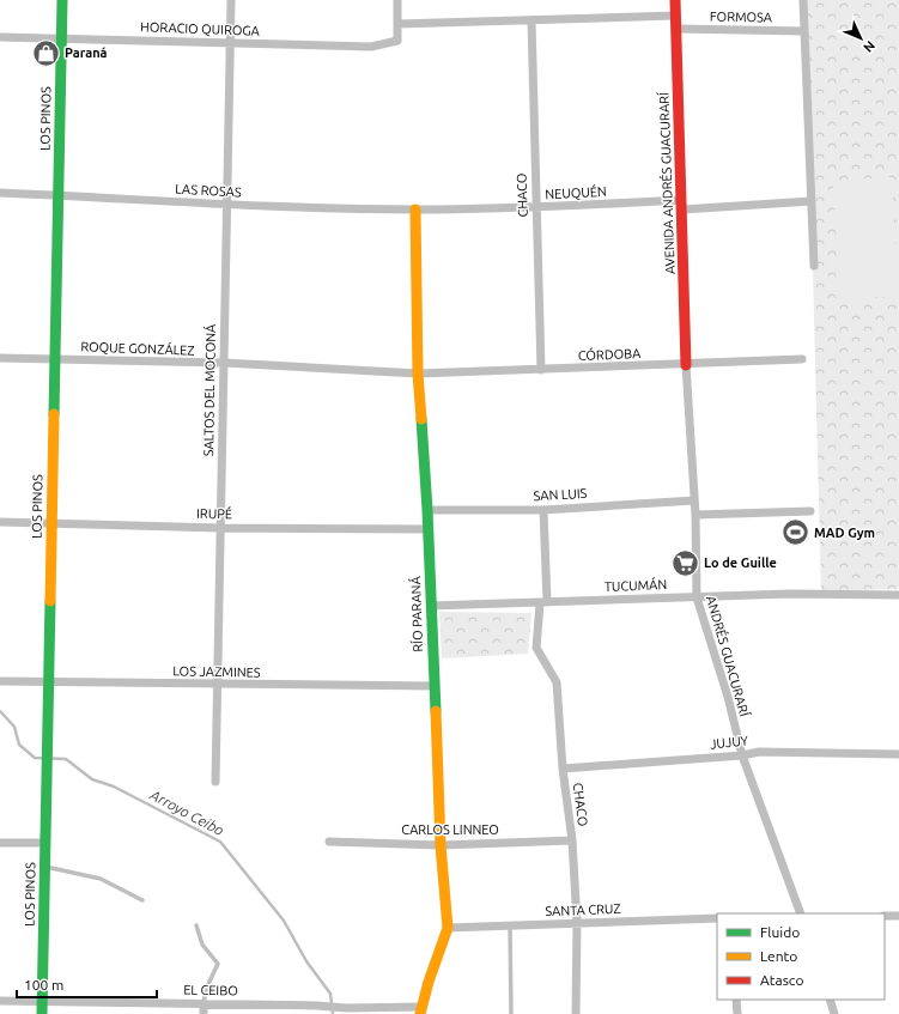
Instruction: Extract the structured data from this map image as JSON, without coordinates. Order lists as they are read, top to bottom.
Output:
{
  "streets": {
    "street": [
      "FORMOSA",
      "HORACIO QUIROGA",
      "LOS PINOS",
      "AVENIDA ANDRÉS GUACURARÍ",
      "LAS ROSAS",
      "NEUQUÉN",
      "CHACO",
      "ROQUE GONZÁLEZ",
      "CÓRDOBA",
      "SALTOS DEL MOCONÁ",
      "SAN LUIS",
      "IRUPÉ",
      "TUCUMÁN",
      "RÍO PARANÁ",
      "ANDRÉS GUACURARÍ",
      "LOS JAZMINES",
      "JUJUY",
      "CARLOS LINNEO",
      "SANTA CRUZ",
      "EL CEIBO"
    ]
  },
  "crossings": [
    ["FORMOSA", "AVENIDA ANDRÉS GUACURARÍ"],
    ["HORACIO QUIROGA", "LOS PINOS"],
    ["HORACIO QUIROGA", "SALTOS DEL MOCONÁ"],
    ["LOS PINOS", "LAS ROSAS"],
    ["LOS PINOS", "ROQUE GONZÁLEZ"],
    ["LOS PINOS", "IRUPÉ"],
    ["LOS PINOS", "LOS JAZMINES"],
    ["LOS PINOS", "EL CEIBO"],
    ["AVENIDA ANDRÉS GUACURARÍ", "NEUQUÉN"],
    ["AVENIDA ANDRÉS GUACURARÍ", "CÓRDOBA"],
    ["AVENIDA ANDRÉS GUACURARÍ", "ANDRÉS GUACURARÍ"],
    ["LAS ROSAS", "NEUQUÉN"],
    ["LAS ROSAS", "SALTOS DEL MOCONÁ"],
    ["LAS ROSAS", "RÍO PARANÁ"],
    ["NEUQUÉN", "CHACO"],
    ["NEUQUÉN", "RÍO PARANÁ"],
    ["CHACO", "CÓRDOBA"],
    ["CHACO", "SAN LUIS"],
    ["CHACO", "TUCUMÁN"],
    ["CHACO", "JUJUY"],
    ["CHACO", "CARLOS LINNEO"],
    ["CHACO", "SANTA CRUZ"],
    ["ROQUE GONZÁLEZ", "CÓRDOBA"],
    ["ROQUE GONZÁLEZ", "SALTOS DEL MOCONÁ"],
    ["ROQUE GONZÁLEZ", "RÍO PARANÁ"],
    ["CÓRDOBA", "RÍO PARANÁ"],
    ["CÓRDOBA", "ANDRÉS GUACURARÍ"],
    ["SALTOS DEL MOCONÁ", "IRUPÉ"],
    ["SALTOS DEL MOCONÁ", "LOS JAZMINES"],
    ["SAN LUIS", "RÍO PARANÁ"],
    ["SAN LUIS", "ANDRÉS GUACURARÍ"],
    ["IRUPÉ", "RÍO PARANÁ"],
    ["TUCUMÁN", "RÍO PARANÁ"],
    ["TUCUMÁN", "ANDRÉS GUACURARÍ"],
    ["RÍO PARANÁ", "LOS JAZMINES"],
    ["RÍO PARANÁ", "CARLOS LINNEO"],
    ["RÍO PARANÁ", "SANTA CRUZ"],
    ["RÍO PARANÁ", "EL CEIBO"],
    ["ANDRÉS GUACURARÍ", "JUJUY"]
  ],
  "water": ["Arroyo Ceibo"],
  "places": {
    "shop": ["Paraná"],
    "sports": ["MAD Gym"],
    "supermarket": ["Lo de Guille"]
  },
  "legend": ["Fluido", "Lento", "Atasco"],
  "scale_bar": "100 m",
  "north": "bottom right"
}
